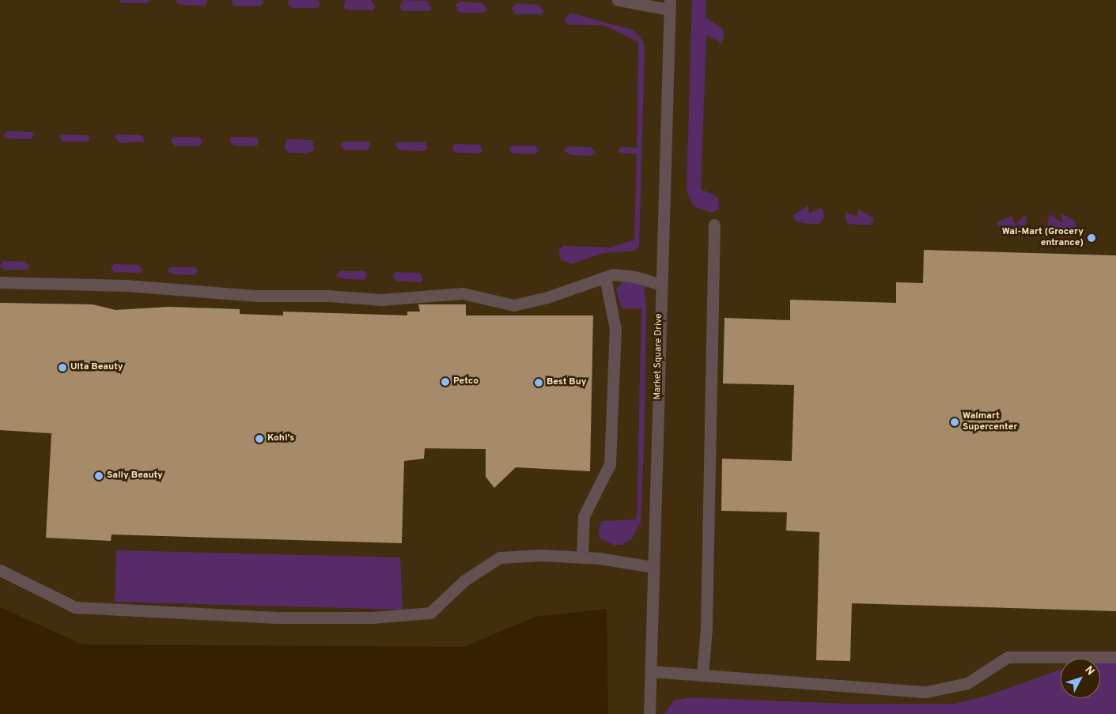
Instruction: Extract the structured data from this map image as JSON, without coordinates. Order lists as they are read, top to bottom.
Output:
{
  "streets": {
    "street": ["Market Square Drive"]
  },
  "places": [
    "Wal-Mart (Grocery entrance)",
    "Ulta Beauty",
    "Petco",
    "Best Buy",
    "Walmart Supercenter",
    "Kohl's",
    "Sally Beauty"
  ],
  "north": "top right"
}
